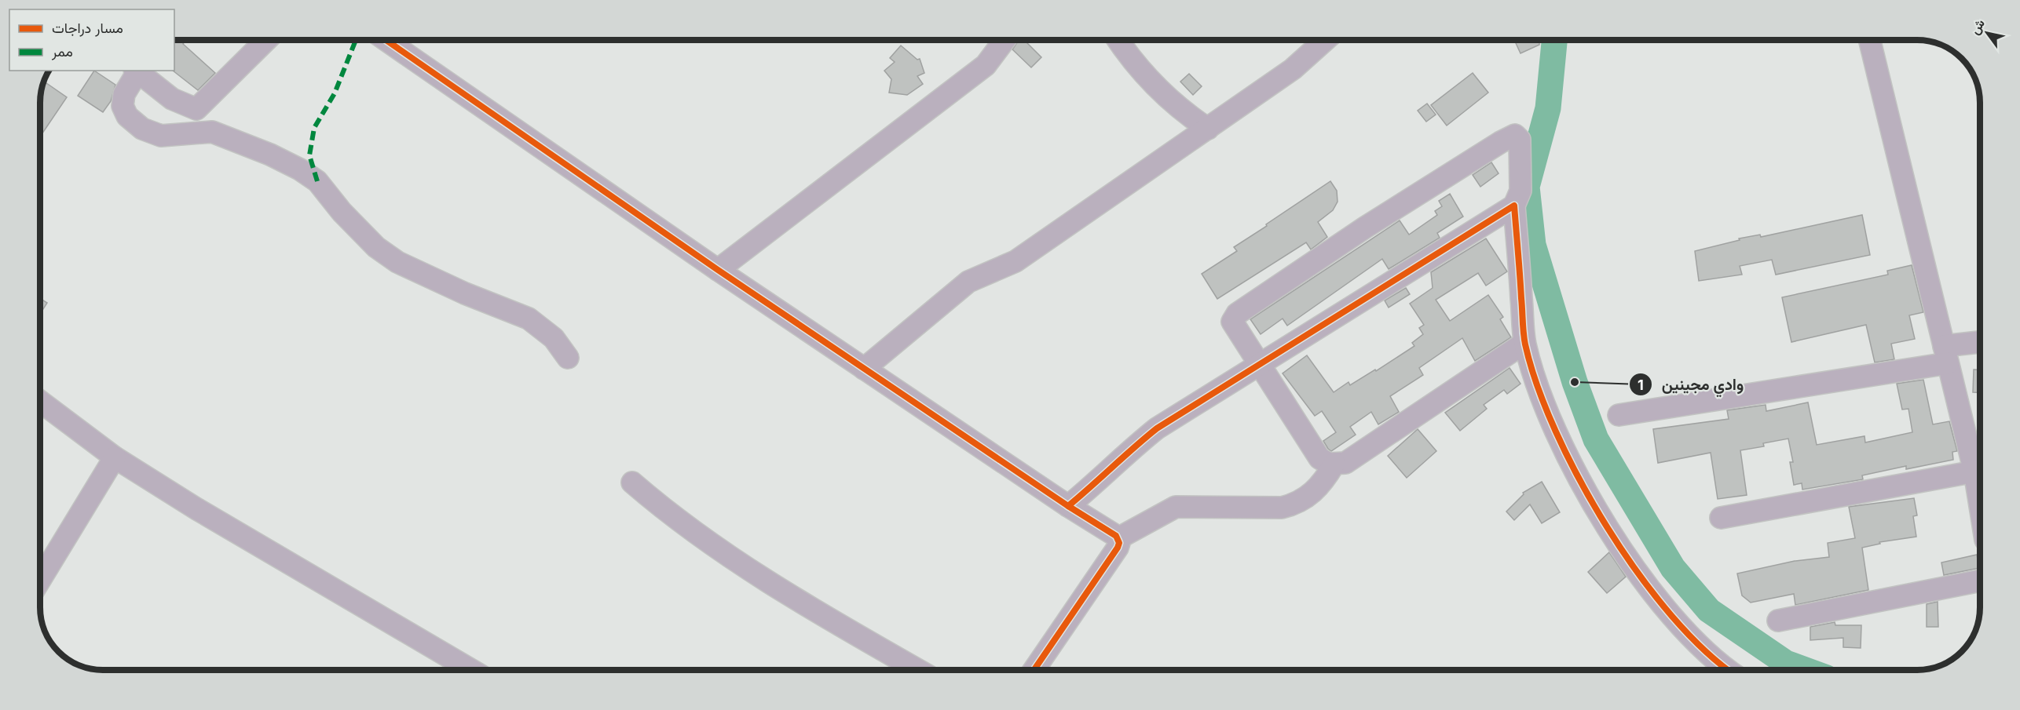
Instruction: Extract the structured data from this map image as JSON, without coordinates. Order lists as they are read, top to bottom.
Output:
{
  "places": ["وادي مجينين"],
  "legend": ["مسار دراجات", "ممر"],
  "north": "top left"
}
